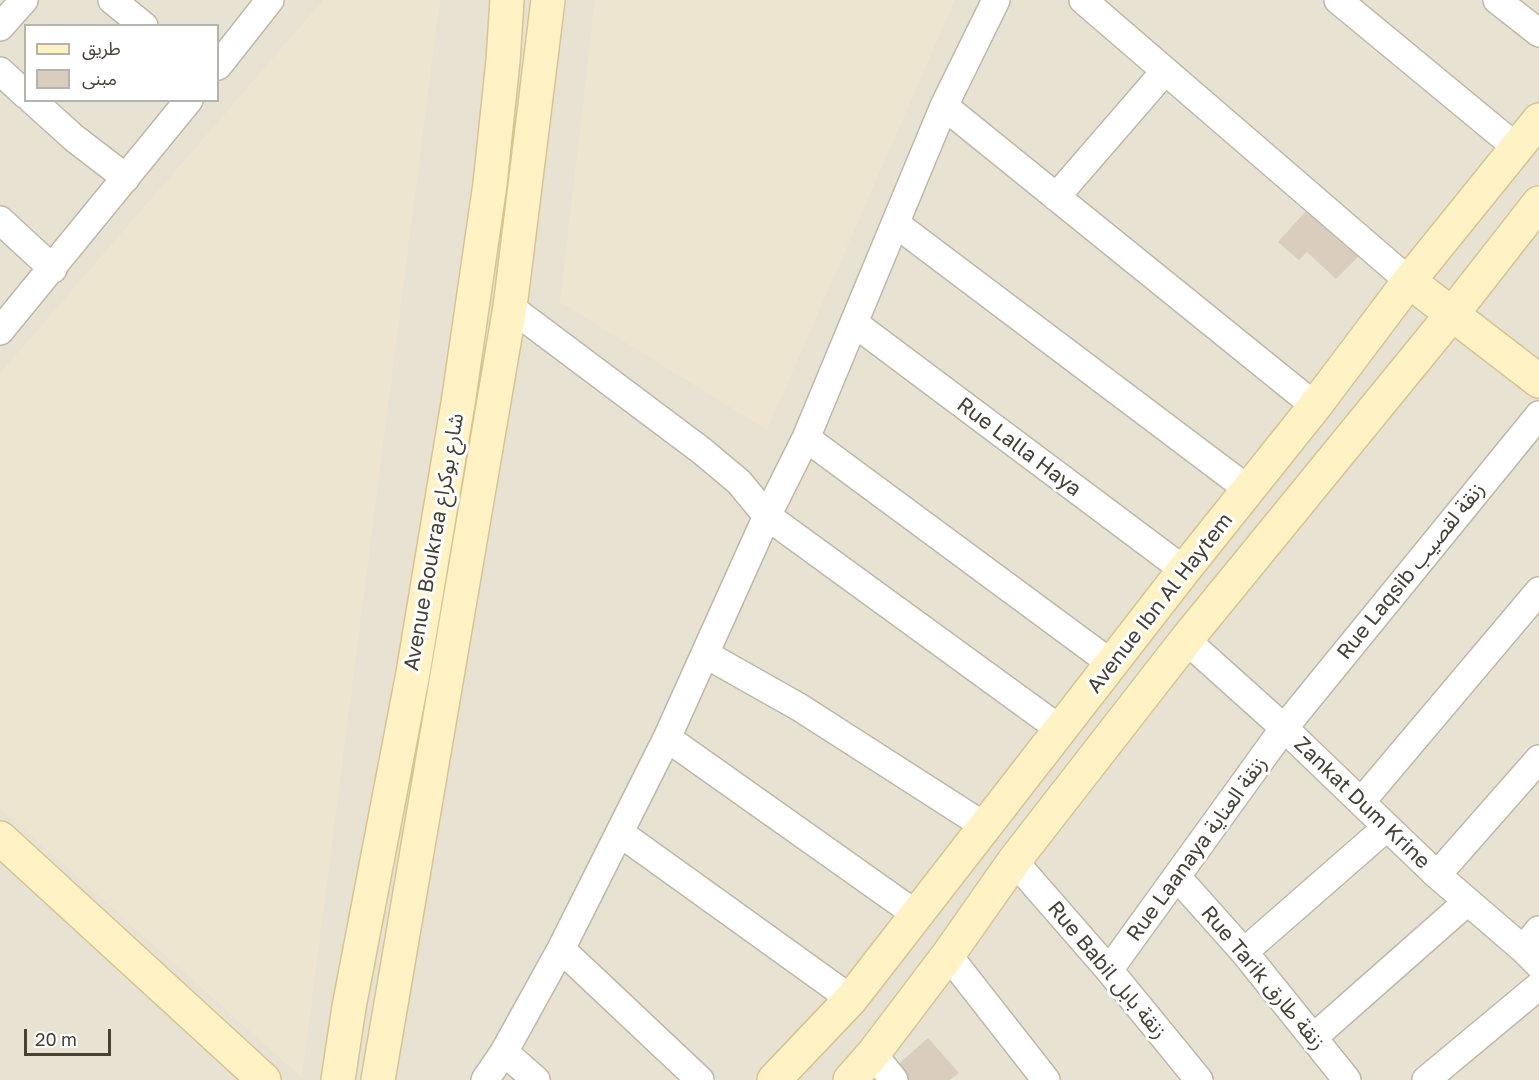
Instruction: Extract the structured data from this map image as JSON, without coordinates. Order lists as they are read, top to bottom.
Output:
{
  "streets": {
    "street": [
      "Rue Lalla Haya",
      "Avenue Boukraa شارع بوكراع",
      "Rue Laqsib زنقة لقصيب",
      "Avenue Ibn Al Haytem",
      "Zankat Dum Krine",
      "Rue Laanaya زنقة العناية",
      "Rue Babil زنقة بابل",
      "Rue Tarik زنقة طارق"
    ]
  },
  "crossings": [
    ["Rue Lalla Haya", "Avenue Ibn Al Haytem"],
    ["Rue Laqsib زنقة لقصيب", "Zankat Dum Krine"],
    ["Rue Laqsib زنقة لقصيب", "Rue Laanaya زنقة العناية"],
    ["Avenue Ibn Al Haytem", "Zankat Dum Krine"],
    ["Avenue Ibn Al Haytem", "Rue Babil زنقة بابل"],
    ["Zankat Dum Krine", "Rue Laanaya زنقة العناية"],
    ["Rue Laanaya زنقة العناية", "Rue Babil زنقة بابل"],
    ["Rue Laanaya زنقة العناية", "Rue Tarik زنقة طارق"]
  ],
  "legend": ["طريق", "مبنى"],
  "scale_bar": "20 m"
}
